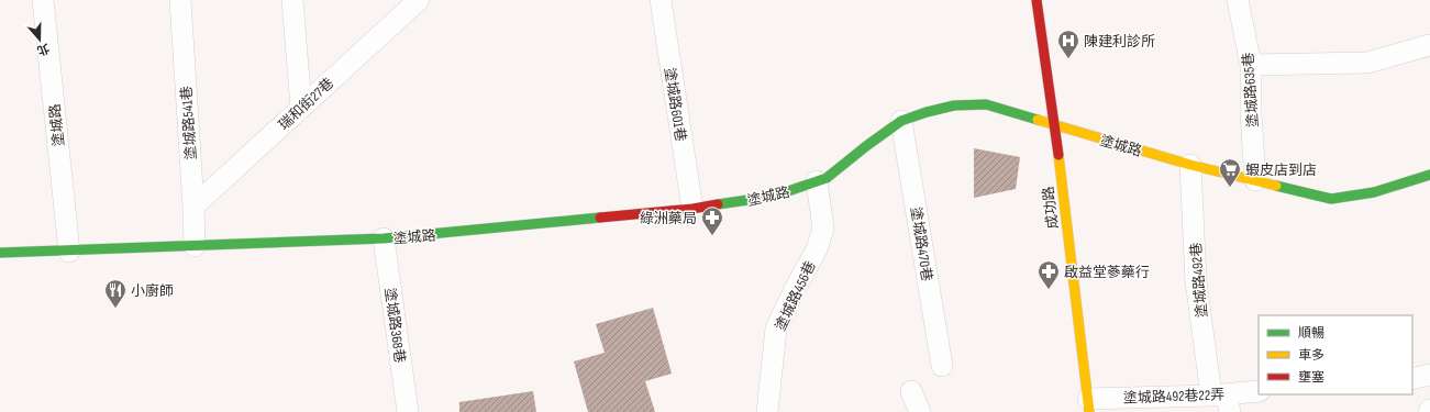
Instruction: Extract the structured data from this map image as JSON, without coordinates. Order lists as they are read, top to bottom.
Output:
{
  "streets": {
    "street": [
      "塗城路635巷",
      "瑞和街27巷",
      "塗城路601巷",
      "塗城路541巷",
      "塗城路",
      "成功路",
      "塗城路470巷",
      "塗城路492巷",
      "塗城路456巷",
      "塗城路368巷",
      "塗城路492巷22弄"
    ]
  },
  "crossings": [
    ["塗城路635巷", "塗城路"],
    ["瑞和街27巷", "塗城路541巷"],
    ["塗城路601巷", "塗城路"],
    ["塗城路541巷", "塗城路"],
    ["塗城路", "成功路"],
    ["塗城路", "塗城路470巷"],
    ["塗城路", "塗城路492巷"],
    ["塗城路", "塗城路456巷"],
    ["塗城路", "塗城路368巷"],
    ["成功路", "塗城路492巷22弄"],
    ["塗城路492巷", "塗城路492巷22弄"]
  ],
  "places": {
    "hospital": ["陳建利診所"],
    "supermarket": ["蝦皮店到店"],
    "pharmacy": ["綠洲藥局", "啟益堂蔘藥行"],
    "restaurant": ["小廚師"]
  },
  "legend": ["順暢", "車多", "壅塞"],
  "north": "bottom"
}
